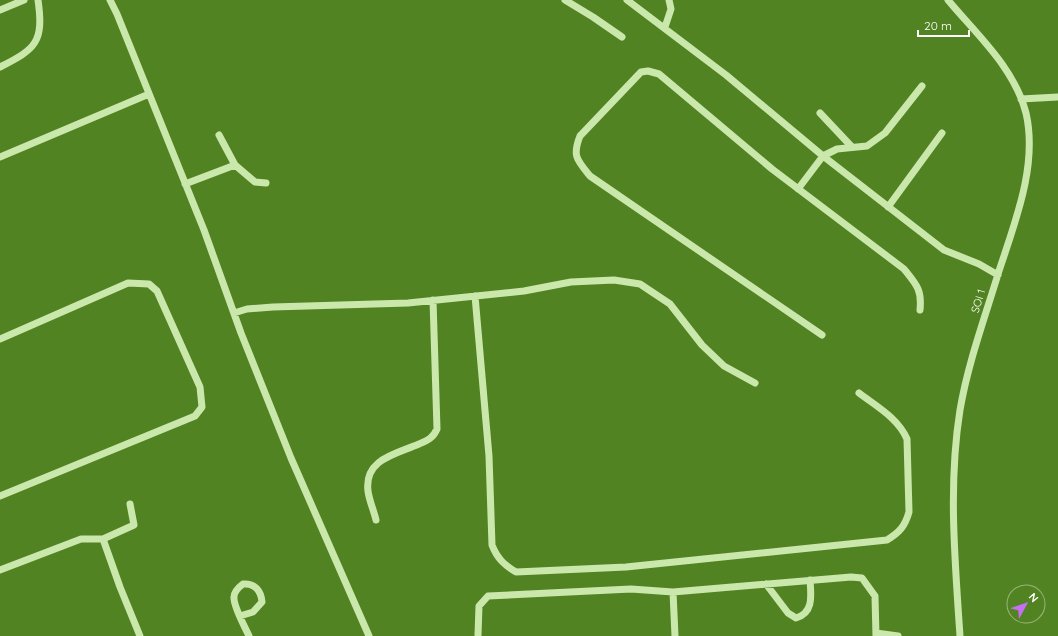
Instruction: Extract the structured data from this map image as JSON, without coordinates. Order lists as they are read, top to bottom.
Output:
{
  "streets": {
    "street": ["SOI 1"]
  },
  "scale_bar": "20 m",
  "north": "top right"
}
